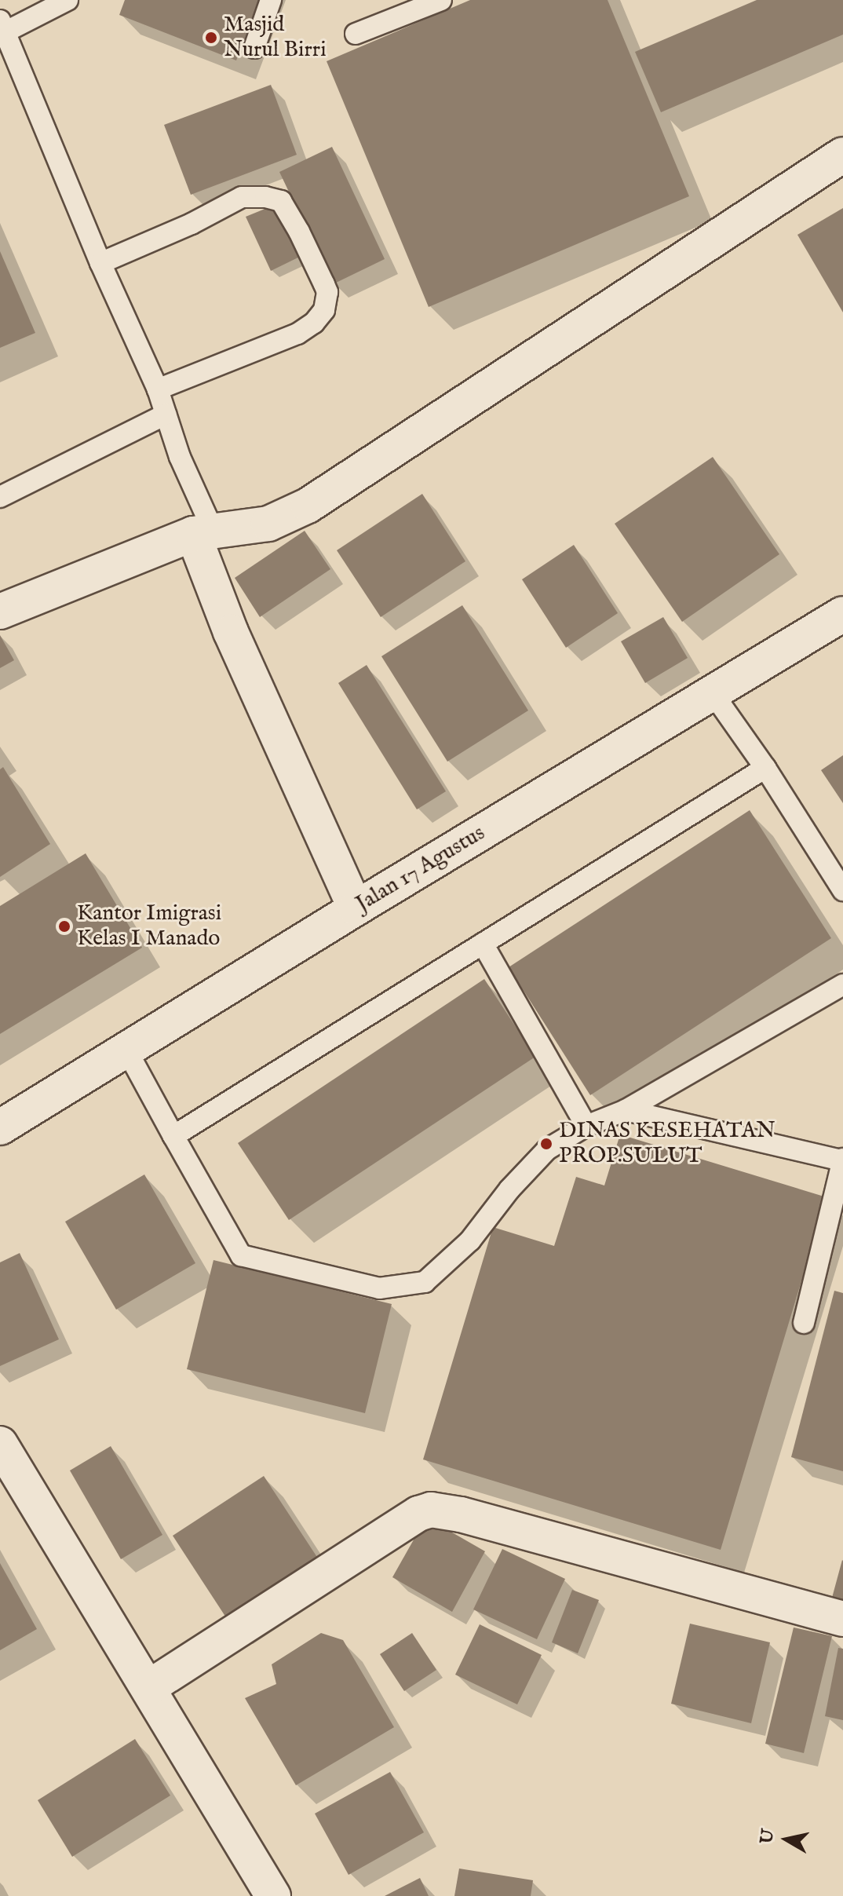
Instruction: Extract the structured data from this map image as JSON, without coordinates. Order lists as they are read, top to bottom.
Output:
{
  "streets": {
    "street": ["Jalan 17 Agustus"]
  },
  "places": ["Masjid Nurul Birri", "Kantor Imigrasi Kelas I Manado", "DINAS KESEHATAN PROP.SULUT"],
  "north": "left"
}
